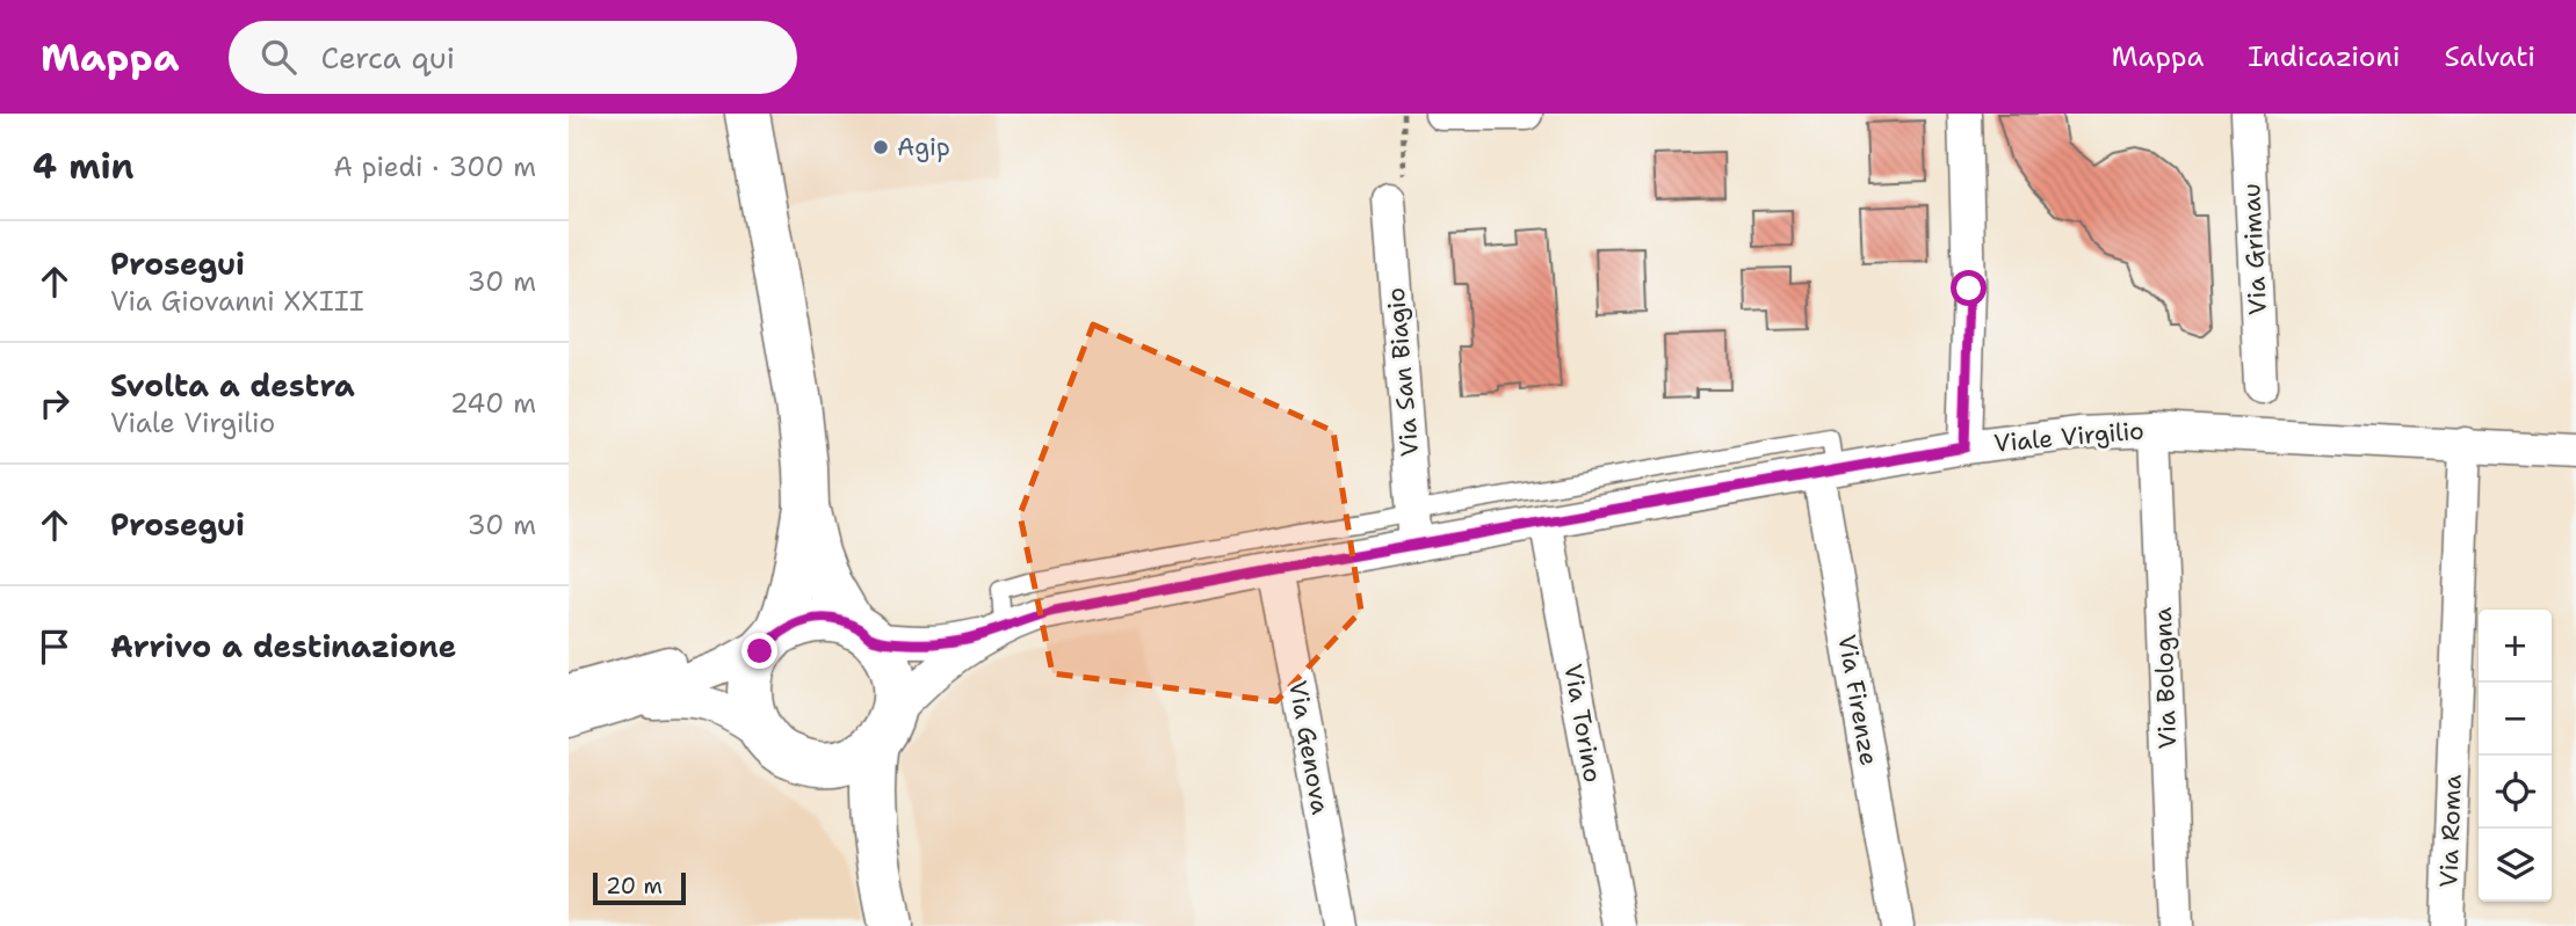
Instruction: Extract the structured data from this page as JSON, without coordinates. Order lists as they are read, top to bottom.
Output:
{
  "streets": {
    "street": [
      "Via Grimau",
      "Via San Biagio",
      "Viale Virgilio",
      "Via Bologna",
      "Via Firenze",
      "Via Torino",
      "Via Genova",
      "Via Roma"
    ]
  },
  "crossings": [
    ["Via San Biagio", "Viale Virgilio"],
    ["Viale Virgilio", "Via Bologna"],
    ["Viale Virgilio", "Via Firenze"],
    ["Viale Virgilio", "Via Torino"],
    ["Viale Virgilio", "Via Genova"],
    ["Viale Virgilio", "Via Roma"]
  ],
  "places": ["Agip"],
  "scale_bar": "20 m",
  "page": {
    "header": "Mappa",
    "search": "Cerca qui",
    "nav": ["Mappa", "Indicazioni", "Salvati"],
    "heading": ["4 min", "A piedi · 300 m"],
    "list": [
      ["Prosegui", "Via Giovanni XXIII", "30 m"],
      ["Svolta a destra", "Viale Virgilio", "240 m"],
      ["Prosegui", "30 m"],
      "Arrivo a destinazione"
    ],
    "map_buttons": ["+", "−"],
    "scale": "20 m"
  }
}
